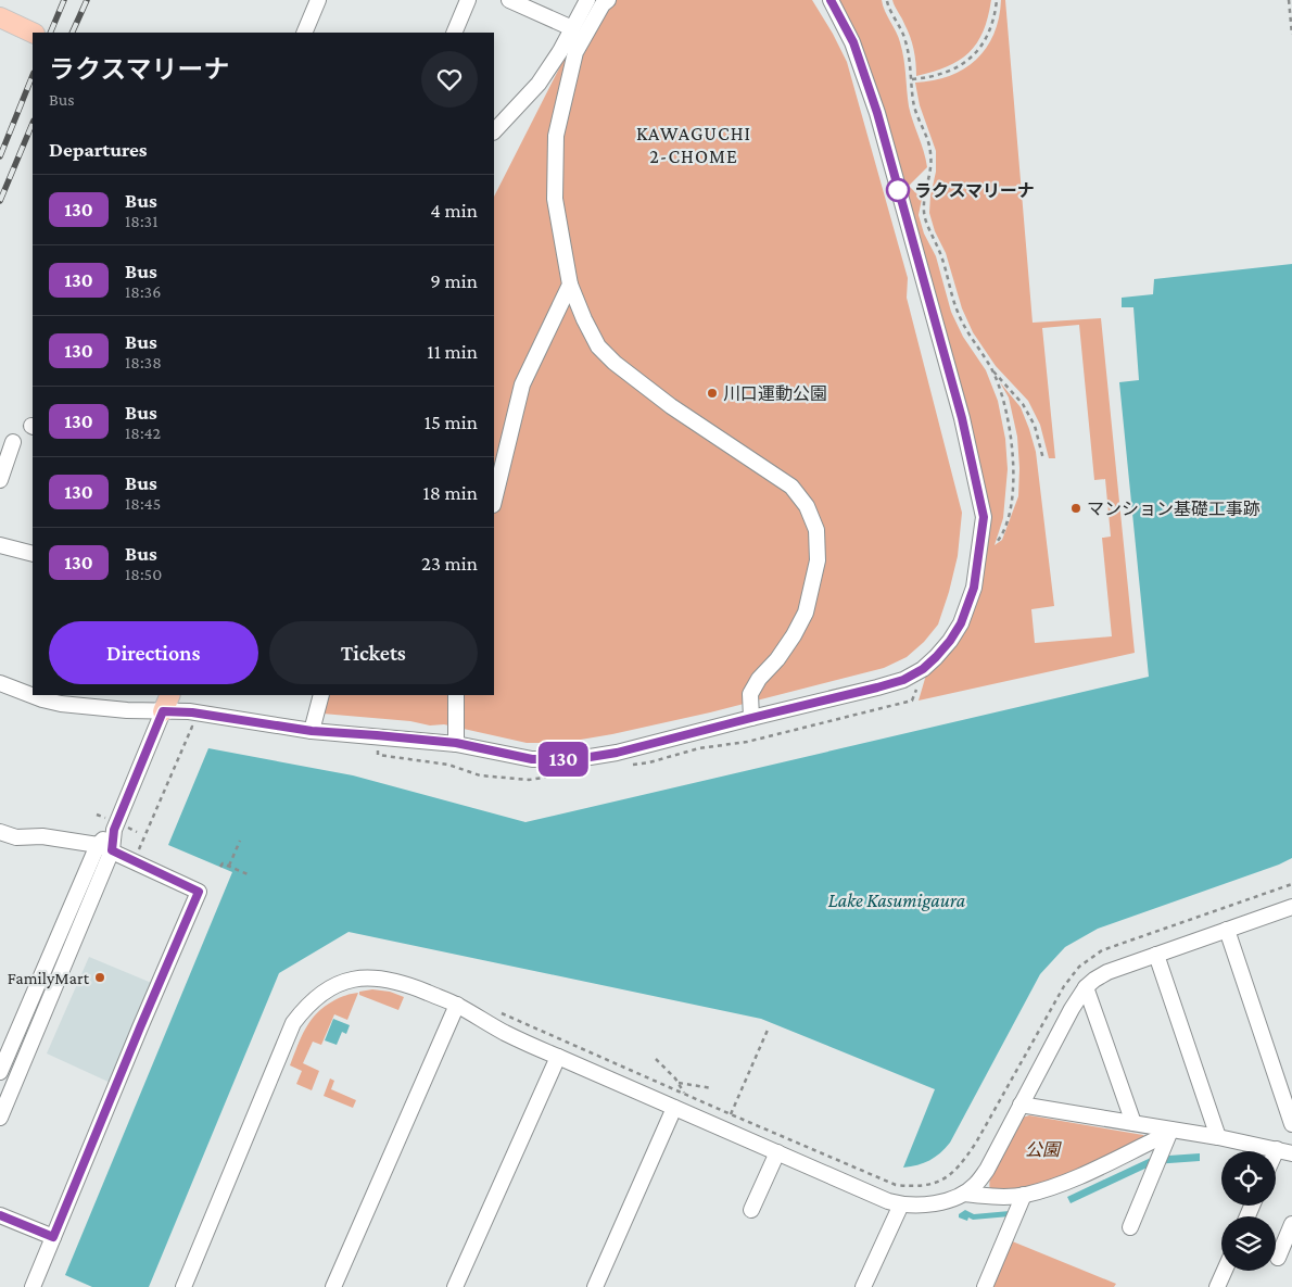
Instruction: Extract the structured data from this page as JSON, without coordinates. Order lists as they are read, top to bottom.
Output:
{
  "districts": ["KAWAGUCHI 2-CHOME"],
  "water": ["Lake Kasumigaura"],
  "parks": ["公園"],
  "places": [
    "ラクスマリーナ",
    "川口運動公園",
    "マンション基礎工事跡",
    "FamilyMart"
  ],
  "lines": ["bus line 130"],
  "page": {
    "on_map": "130",
    "heading": [
      ["ラクスマリーナ", "Bus"],
      "Departures"
    ],
    "list": [
      {
        "mark": "130",
        "name": "Bus",
        "note": "18:31",
        "value": "4 min"
      },
      {
        "mark": "130",
        "name": "Bus",
        "note": "18:36",
        "value": "9 min"
      },
      {
        "mark": "130",
        "name": "Bus",
        "note": "18:38",
        "value": "11 min"
      },
      {
        "mark": "130",
        "name": "Bus",
        "note": "18:42",
        "value": "15 min"
      },
      {
        "mark": "130",
        "name": "Bus",
        "note": "18:45",
        "value": "18 min"
      },
      {
        "mark": "130",
        "name": "Bus",
        "note": "18:50",
        "value": "23 min"
      }
    ],
    "buttons": ["Directions", "Tickets"]
  }
}
